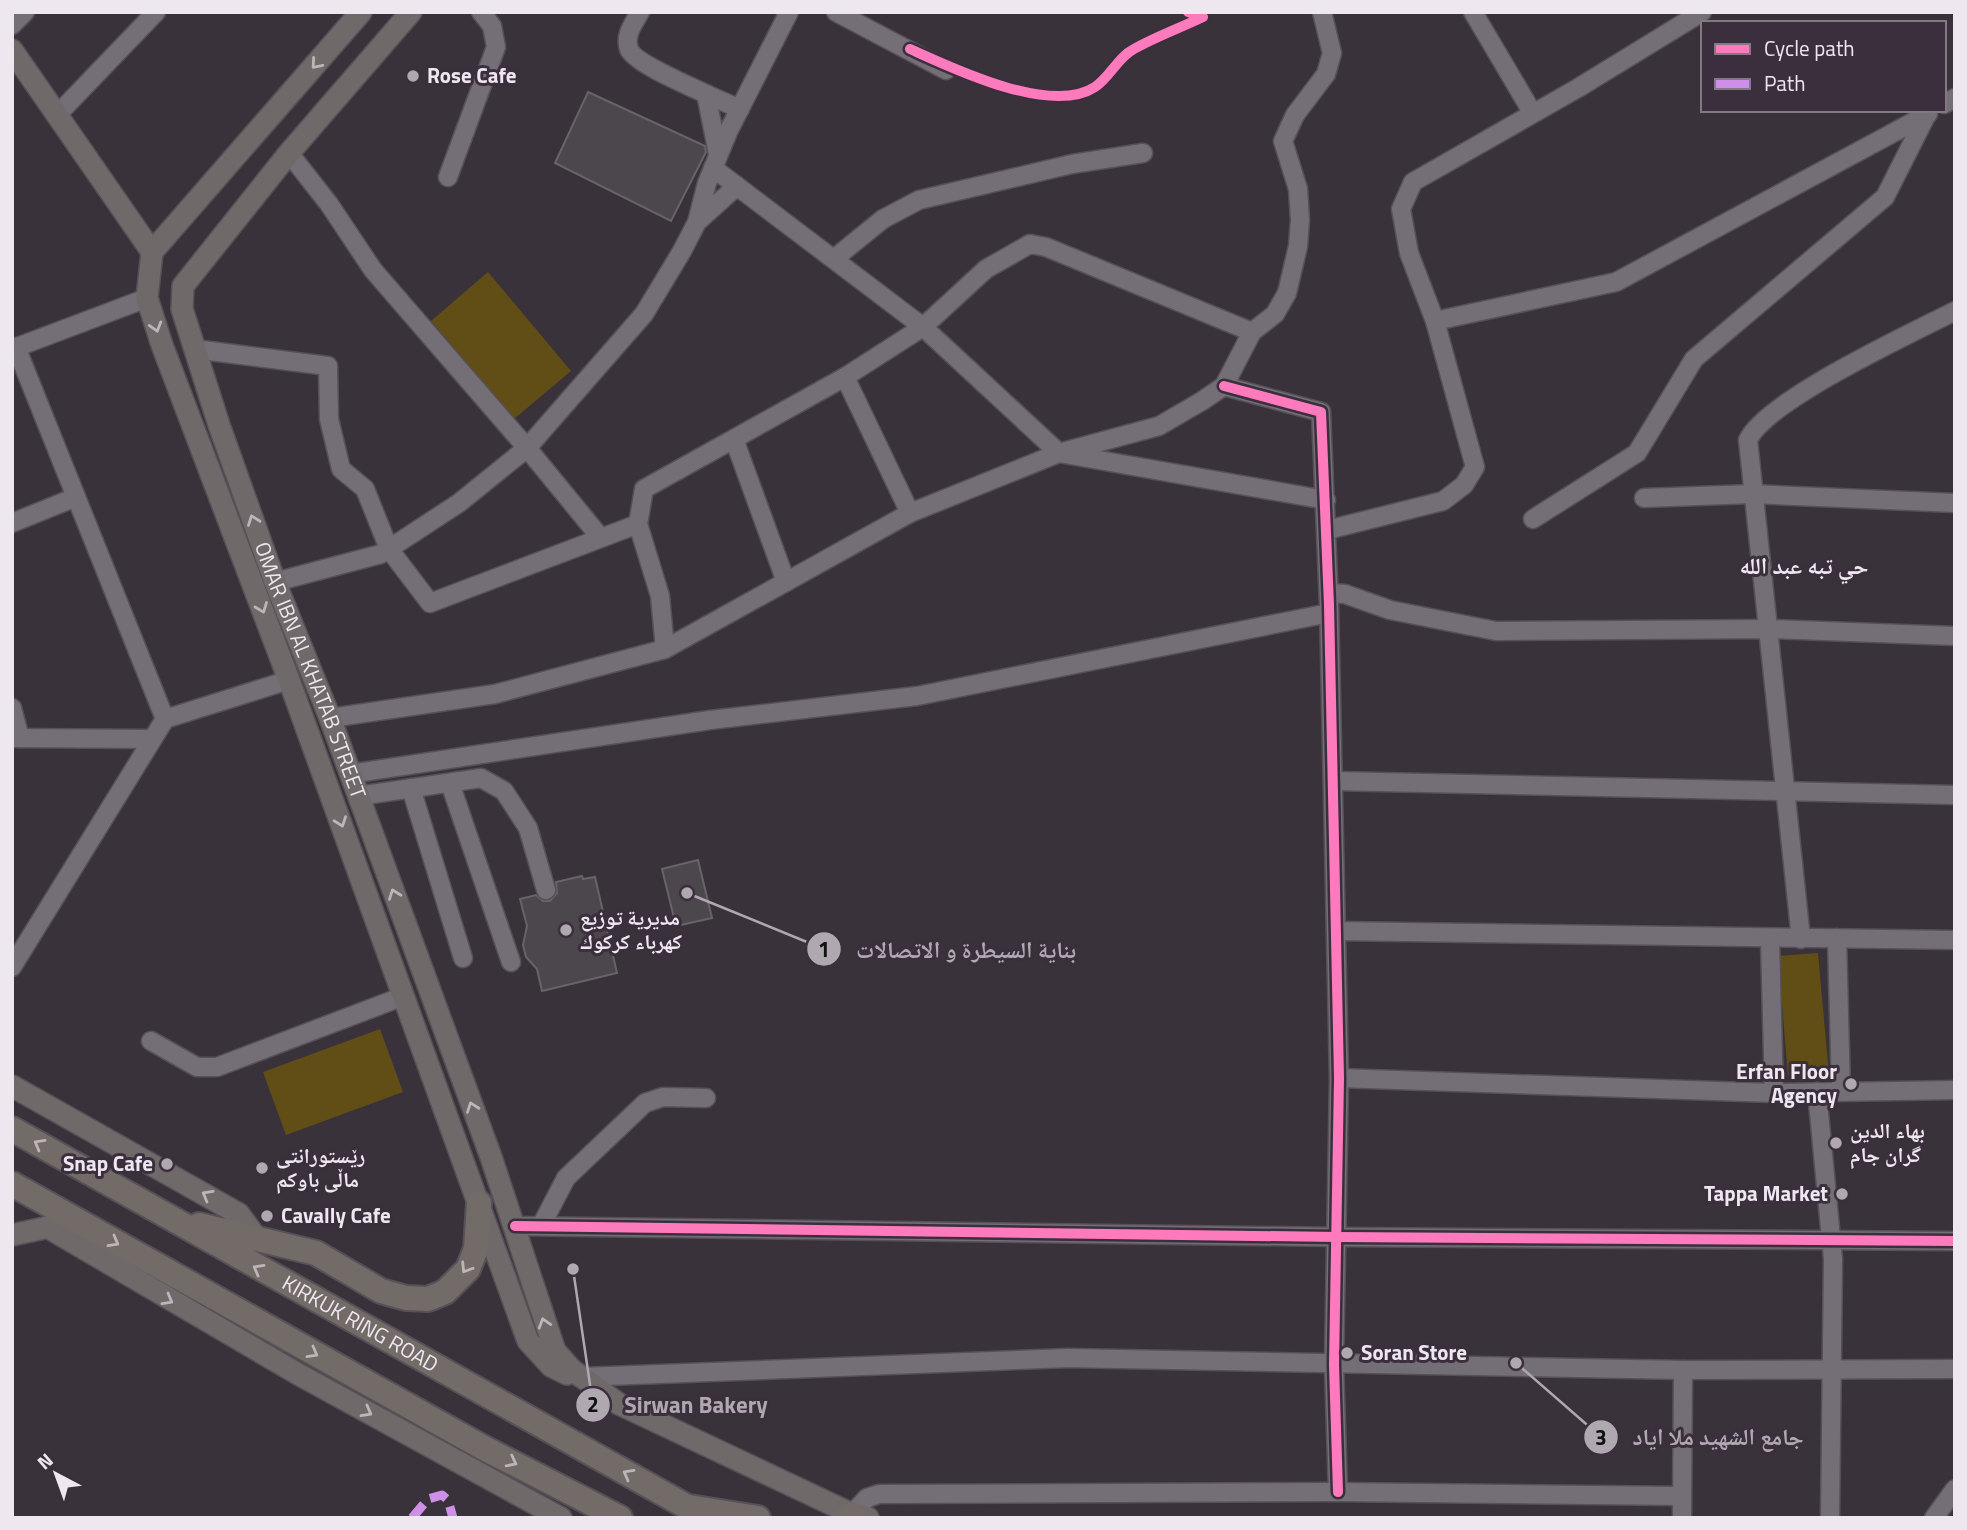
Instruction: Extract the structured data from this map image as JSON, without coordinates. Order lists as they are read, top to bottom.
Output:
{
  "streets": {
    "highway": ["KIRKUK RING ROAD"],
    "main road": ["OMAR IBN AL KHATAB STREET"]
  },
  "districts": ["حي تبه عبد الله"],
  "places": [
    "Rose Cafe",
    "بناية السيطرة و الاتصالات",
    "مديرية توزيع كهرباء كركوك",
    "Erfan Floor Agency",
    "بهاء الدين گران جام",
    "Snap Cafe",
    "رێستورانتی ماڵی باوکم",
    "Tappa Market",
    "Cavally Cafe",
    "Sirwan Bakery",
    "Soran Store",
    "جامع الشهيد ملا اياد"
  ],
  "legend": ["Cycle path", "Path"],
  "north": "top left"
}
